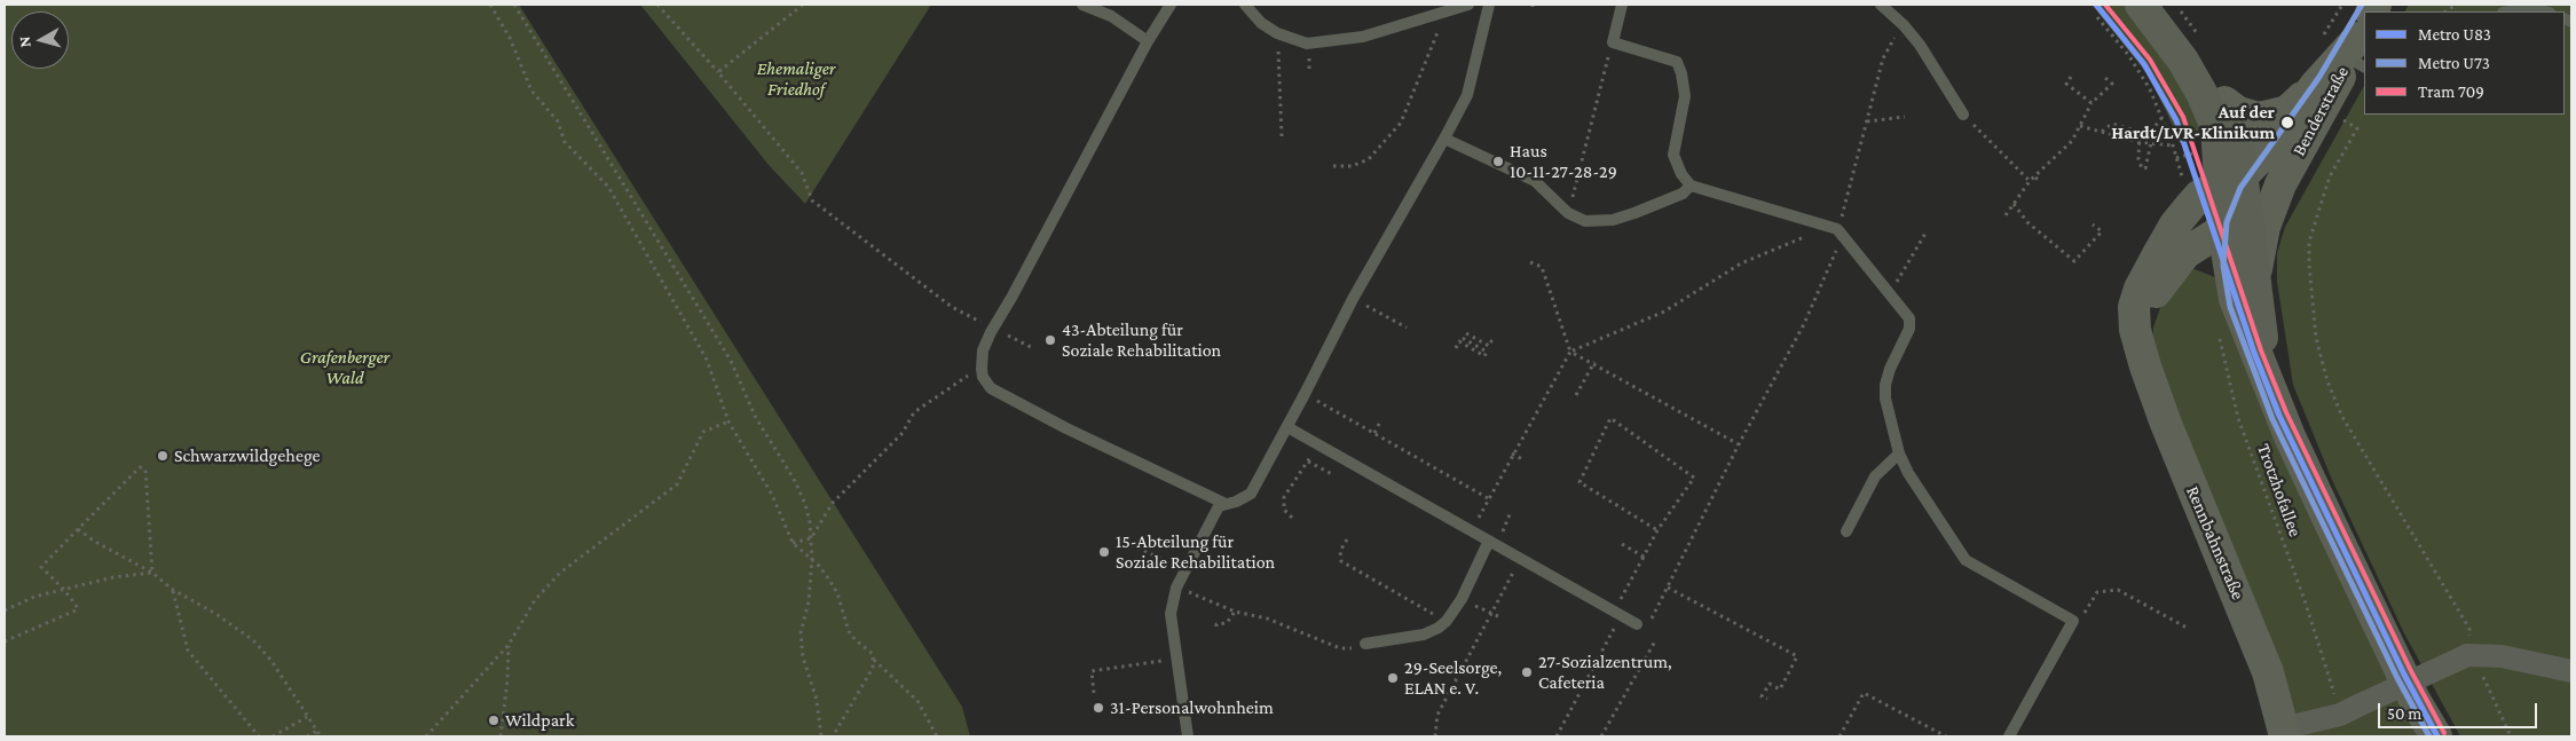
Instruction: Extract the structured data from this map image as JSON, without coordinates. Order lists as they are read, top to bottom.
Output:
{
  "streets": {
    "street": ["Benderstraße", "Rennbahnstraße"],
    "path": ["Trotzhofallee"]
  },
  "crossings": [
    ["Benderstraße", "Rennbahnstraße"]
  ],
  "parks": ["Ehemaliger Friedhof", "Grafenberger Wald"],
  "places": [
    "Auf der Hardt/LVR-Klinikum",
    "Haus 10-11-27-28-29",
    "43-Abteilung für Soziale Rehabilitation",
    "Schwarzwildgehege",
    "15-Abteilung für Soziale Rehabilitation",
    "27-Sozialzentrum, Cafeteria",
    "29-Seelsorge, ELAN e. V.",
    "31-Personalwohnheim",
    "Wildpark"
  ],
  "lines": ["metro line U83", "metro line U73", "tram line 709"],
  "legend": ["Metro U83", "Metro U73", "Tram 709"],
  "scale_bar": "50 m",
  "north": "left"
}
